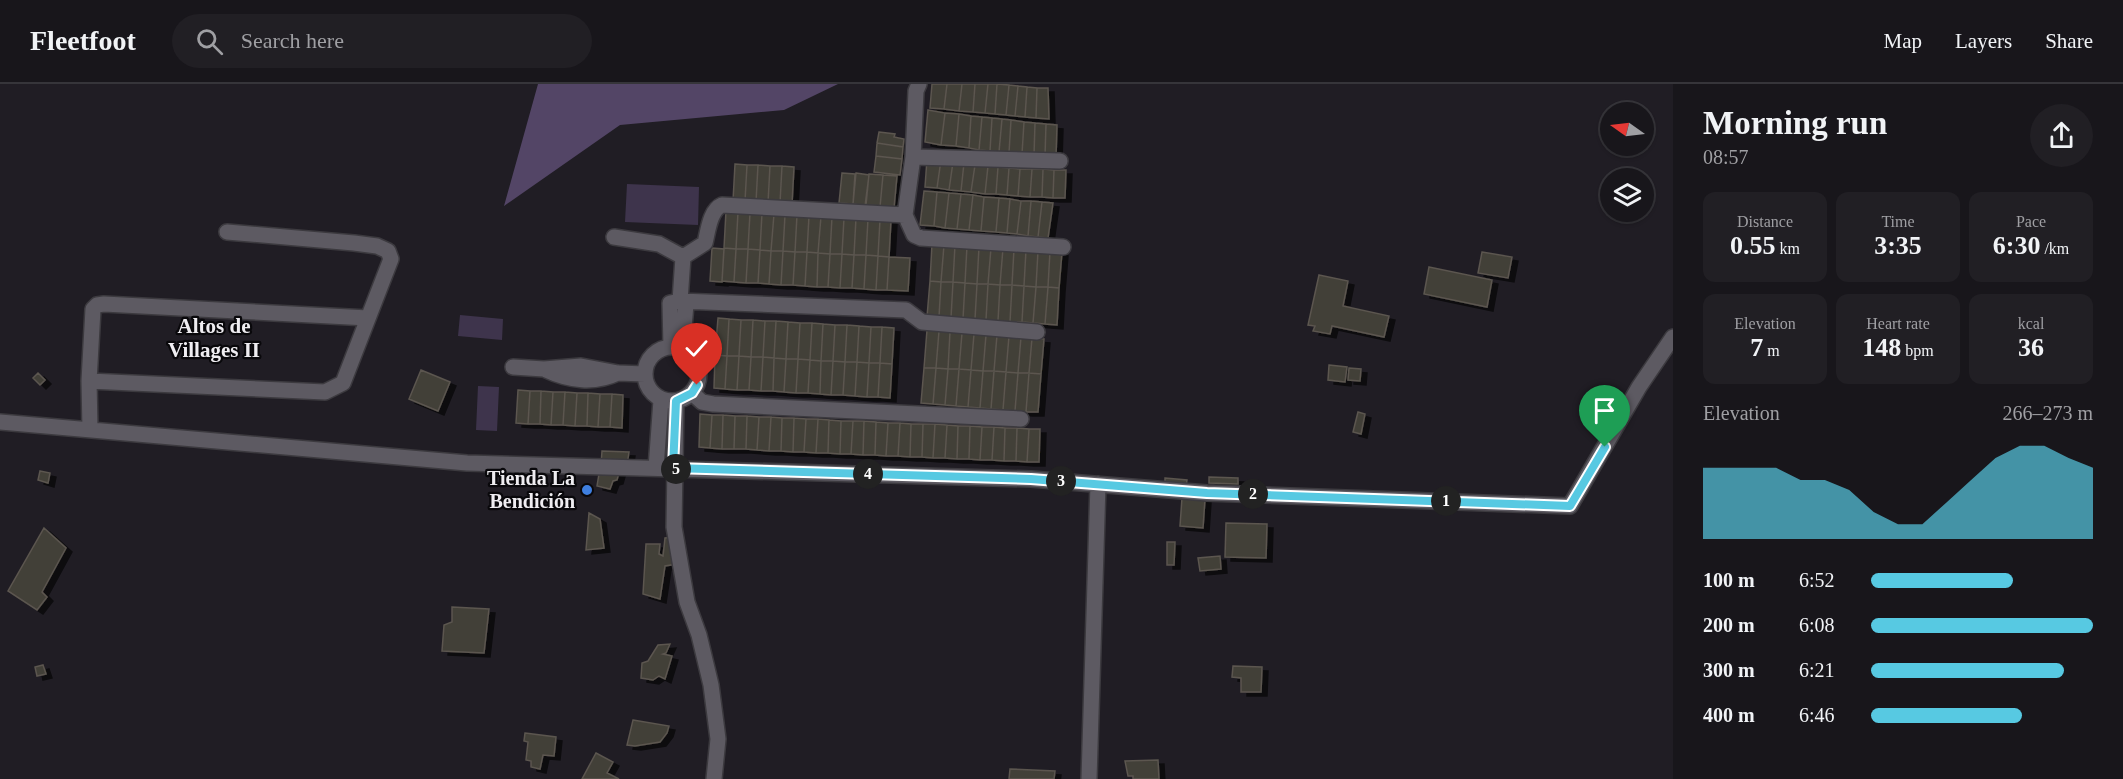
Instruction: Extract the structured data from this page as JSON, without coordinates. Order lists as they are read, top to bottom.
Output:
{
  "districts": ["Altos de Villages II"],
  "places": ["Tienda La Bendición"],
  "north": "left",
  "page": {
    "header": "Fleetfoot",
    "search": "Search here",
    "nav": ["Map", "Layers", "Share"],
    "heading": ["Morning run", "08:57"],
    "stats": [
      ["Distance", "0.55 km"],
      ["Time", "3:35"],
      ["Pace", "6:30 /km"],
      ["Elevation", "7 m"],
      ["Heart rate", "148 bpm"],
      ["kcal", "36"]
    ],
    "chart": ["Elevation", "266–273 m"],
    "pins": [
      "5",
      "4",
      "3",
      "2",
      "1"
    ],
    "list": [
      {
        "name": "100 m",
        "note": "6:52"
      },
      {
        "name": "200 m",
        "note": "6:08"
      },
      {
        "name": "300 m",
        "note": "6:21"
      },
      {
        "name": "400 m",
        "note": "6:46"
      }
    ]
  }
}
